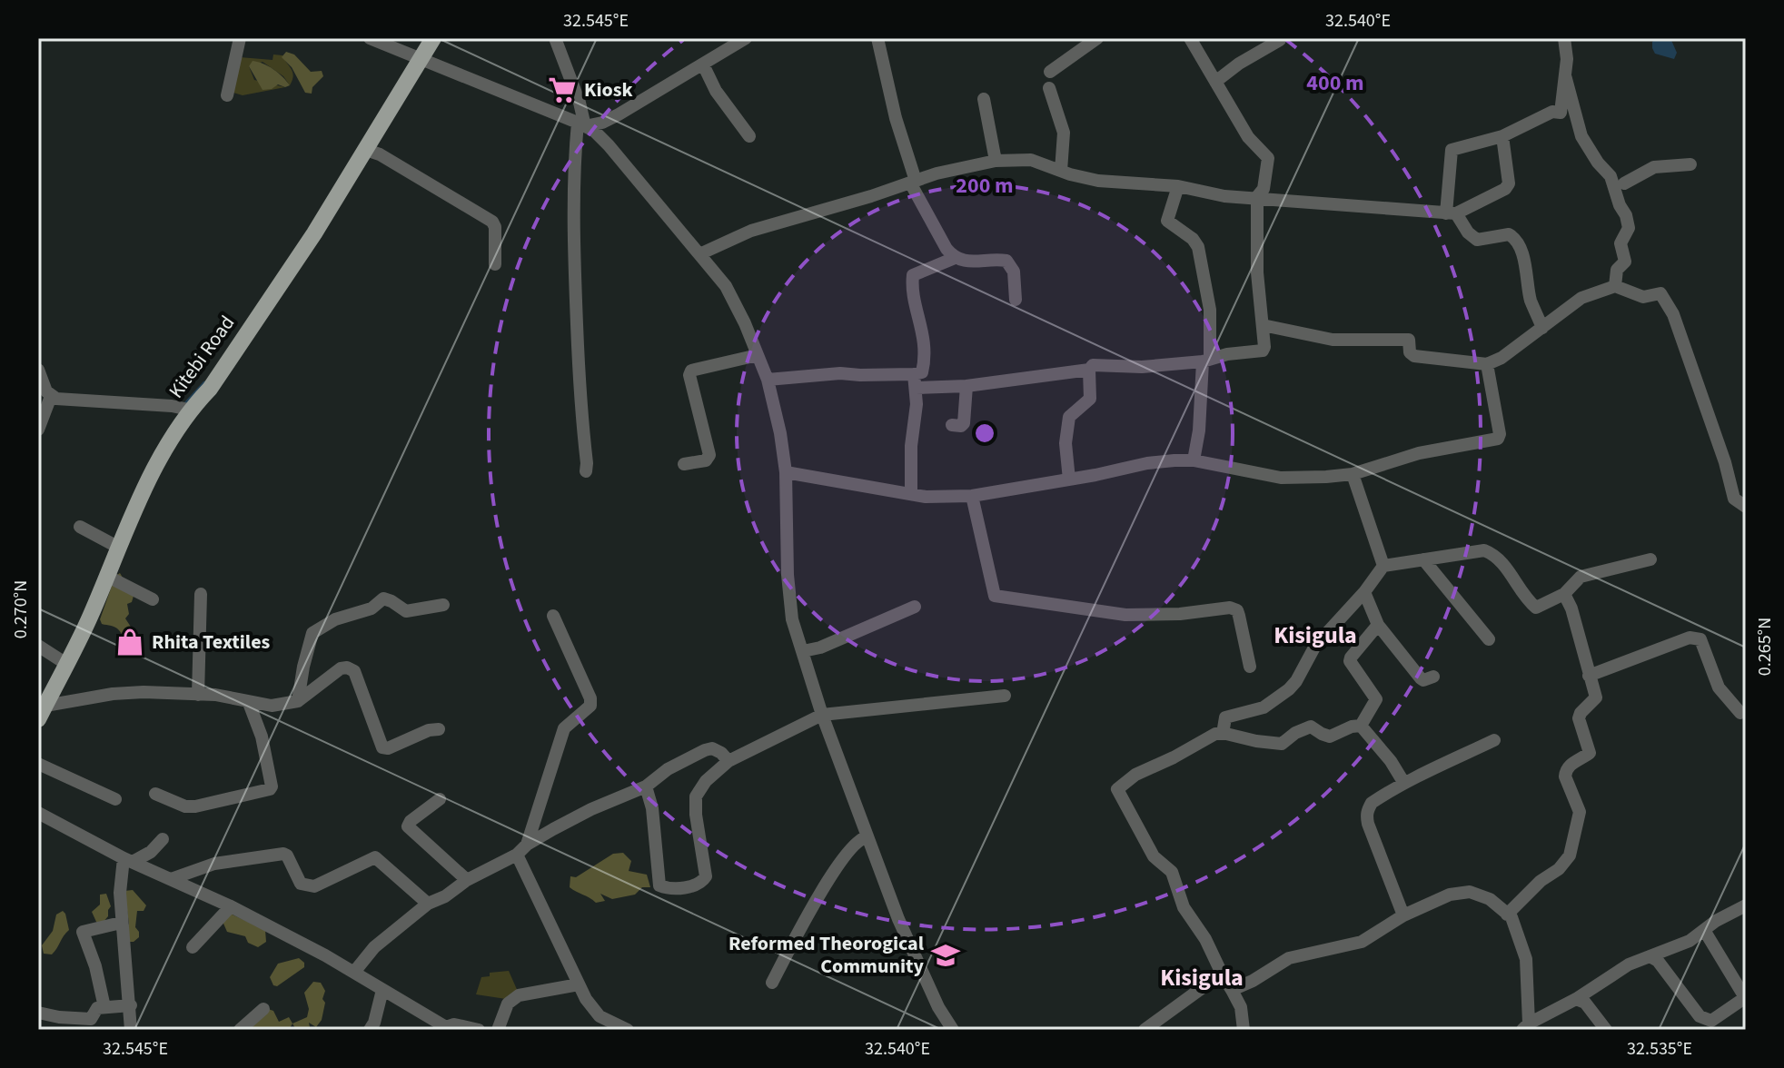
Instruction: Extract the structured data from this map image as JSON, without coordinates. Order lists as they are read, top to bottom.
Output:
{
  "streets": {
    "main road": ["Kitebi Road"]
  },
  "districts": ["Kisigula", "Kisigula"],
  "places": {
    "supermarket": ["Kiosk"],
    "shop": ["Rhita Textiles"],
    "school or university": ["Reformed Theorogical Community"]
  },
  "coordinates": [
    "32.545°E",
    "32.540°E",
    "0.270°N",
    "0.265°N",
    "32.535°E"
  ],
  "rings": ["400 m", "200 m"]
}
